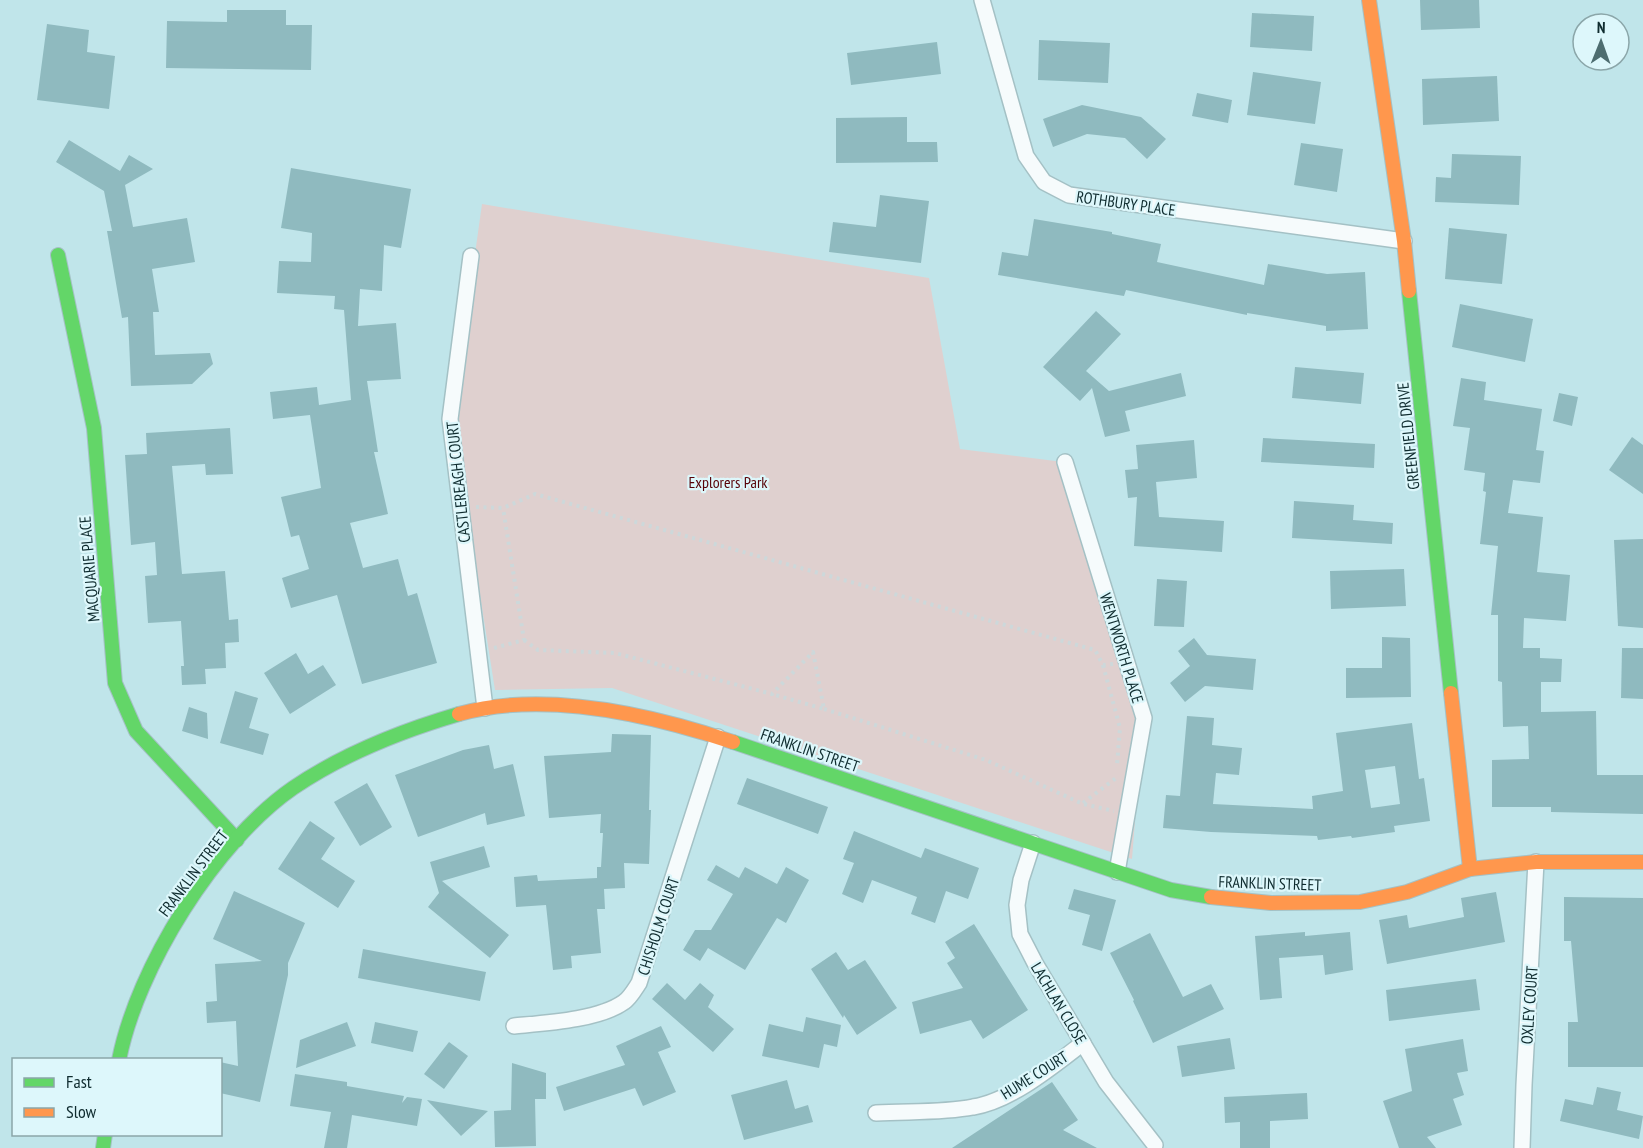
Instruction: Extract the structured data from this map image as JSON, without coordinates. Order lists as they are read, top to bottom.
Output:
{
  "streets": {
    "street": [
      "ROTHBURY PLACE",
      "GREENFIELD DRIVE",
      "CASTLEREAGH COURT",
      "MACQUARIE PLACE",
      "WENTWORTH PLACE",
      "FRANKLIN STREET",
      "CHISHOLM COURT",
      "LACHLAN CLOSE",
      "OXLEY COURT",
      "HUME COURT"
    ]
  },
  "crossings": [
    ["ROTHBURY PLACE", "GREENFIELD DRIVE"],
    ["GREENFIELD DRIVE", "FRANKLIN STREET"],
    ["CASTLEREAGH COURT", "FRANKLIN STREET"],
    ["MACQUARIE PLACE", "FRANKLIN STREET"],
    ["WENTWORTH PLACE", "FRANKLIN STREET"],
    ["FRANKLIN STREET", "CHISHOLM COURT"],
    ["FRANKLIN STREET", "LACHLAN CLOSE"],
    ["FRANKLIN STREET", "OXLEY COURT"],
    ["LACHLAN CLOSE", "HUME COURT"]
  ],
  "parks": ["Explorers Park"],
  "legend": ["Fast", "Slow"],
  "north": "top"
}
